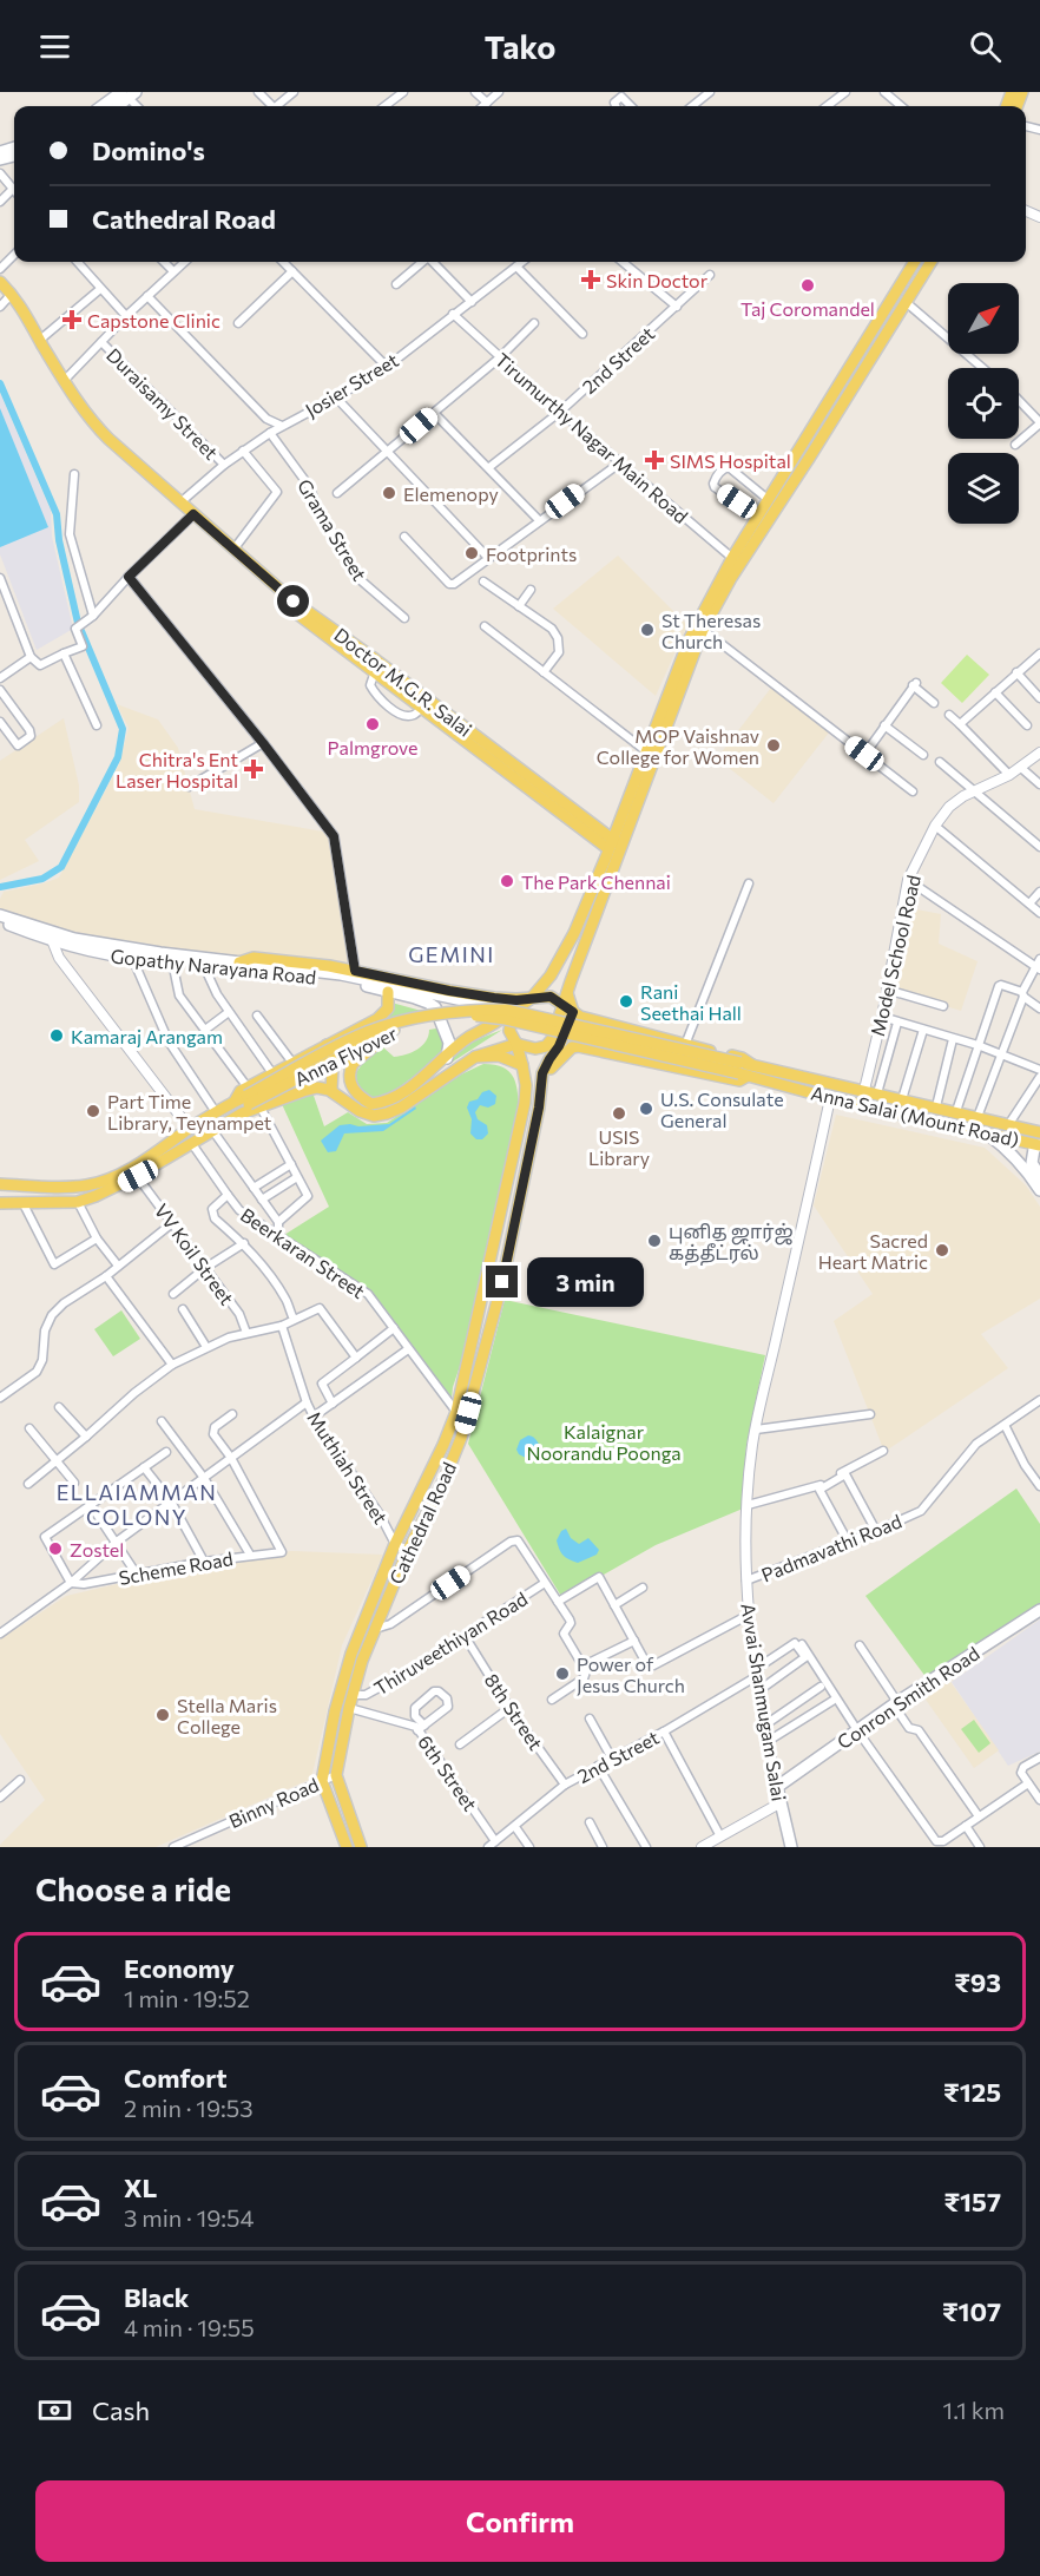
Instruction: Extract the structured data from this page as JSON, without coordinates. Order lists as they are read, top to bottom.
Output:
{
  "streets": {
    "main road": [
      "Doctor M.G.R. Salai",
      "Gopathy Narayana Road",
      "Anna Flyover",
      "Anna Salai (Mount Road)",
      "Cathedral Road",
      "Conron Smith Road",
      "Avvai Shanmugam Salai"
    ],
    "street": [
      "2nd Street",
      "Josier Street",
      "Duraisamy Street",
      "Tirumurthy Nagar Main Road",
      "Grama Street",
      "Model School Road",
      "Beerkaran Street",
      "VV Koil Street",
      "Muthiah Street",
      "Padmavathi Road",
      "Scheme Road",
      "Thiruveethiyan Road",
      "8th Street",
      "6th Street",
      "Binny Road"
    ]
  },
  "crossings": [
    ["2nd Street", "Tirumurthy Nagar Main Road"],
    ["2nd Street", "Avvai Shanmugam Salai"],
    ["2nd Street", "8th Street"],
    ["2nd Street", "6th Street"],
    ["Josier Street", "Duraisamy Street"],
    ["Josier Street", "Tirumurthy Nagar Main Road"],
    ["Josier Street", "Grama Street"],
    ["Josier Street", "Doctor M.G.R. Salai"],
    ["Model School Road", "Anna Salai (Mount Road)"],
    ["Gopathy Narayana Road", "Anna Flyover"],
    ["Anna Flyover", "Anna Salai (Mount Road)"],
    ["Anna Flyover", "Cathedral Road"],
    ["Anna Salai (Mount Road)", "Avvai Shanmugam Salai"],
    ["Beerkaran Street", "Cathedral Road"],
    ["Muthiah Street", "Cathedral Road"],
    ["Cathedral Road", "Thiruveethiyan Road"],
    ["Cathedral Road", "6th Street"],
    ["Cathedral Road", "Binny Road"],
    ["Padmavathi Road", "Avvai Shanmugam Salai"],
    ["Thiruveethiyan Road", "8th Street"],
    ["Conron Smith Road", "Avvai Shanmugam Salai"]
  ],
  "districts": ["GEMINI", "ELLAIAMMAN COLONY"],
  "parks": ["Kalaignar Noorandu Poonga"],
  "places": {
    "health": [
      "Skin Doctor",
      "Capstone Clinic",
      "SIMS Hospital",
      "Chitra's Ent Laser Hospital"
    ],
    "other": [
      "Taj Coromandel",
      "Elemenopy",
      "Footprints",
      "St Theresas Church",
      "Palmgrove",
      "MOP Vaishnav College for Women",
      "The Park Chennai",
      "Rani Seethai Hall",
      "Kamaraj Arangam",
      "U.S. Consulate General",
      "Part Time Library, Teynampet",
      "USIS Library",
      "புனித ஜார்ஜ் கத்தீட்ரல்",
      "Sacred Heart Matric",
      "Zostel",
      "Power of Jesus Church",
      "Stella Maris College"
    ]
  },
  "north": "top right",
  "page": {
    "header": "Tako",
    "banner": ["Domino's", "Cathedral Road"],
    "bubble": "3 min",
    "heading": "Choose a ride",
    "list": [
      {
        "name": "Economy",
        "note": "1 min · 19:52",
        "value": "₹93"
      },
      {
        "name": "Comfort",
        "note": "2 min · 19:53",
        "value": "₹125"
      },
      {
        "name": "XL",
        "note": "3 min · 19:54",
        "value": "₹157"
      },
      {
        "name": "Black",
        "note": "4 min · 19:55",
        "value": "₹107"
      }
    ],
    "pay": ["Cash", "1.1 km"],
    "buttons": "Confirm"
  }
}
